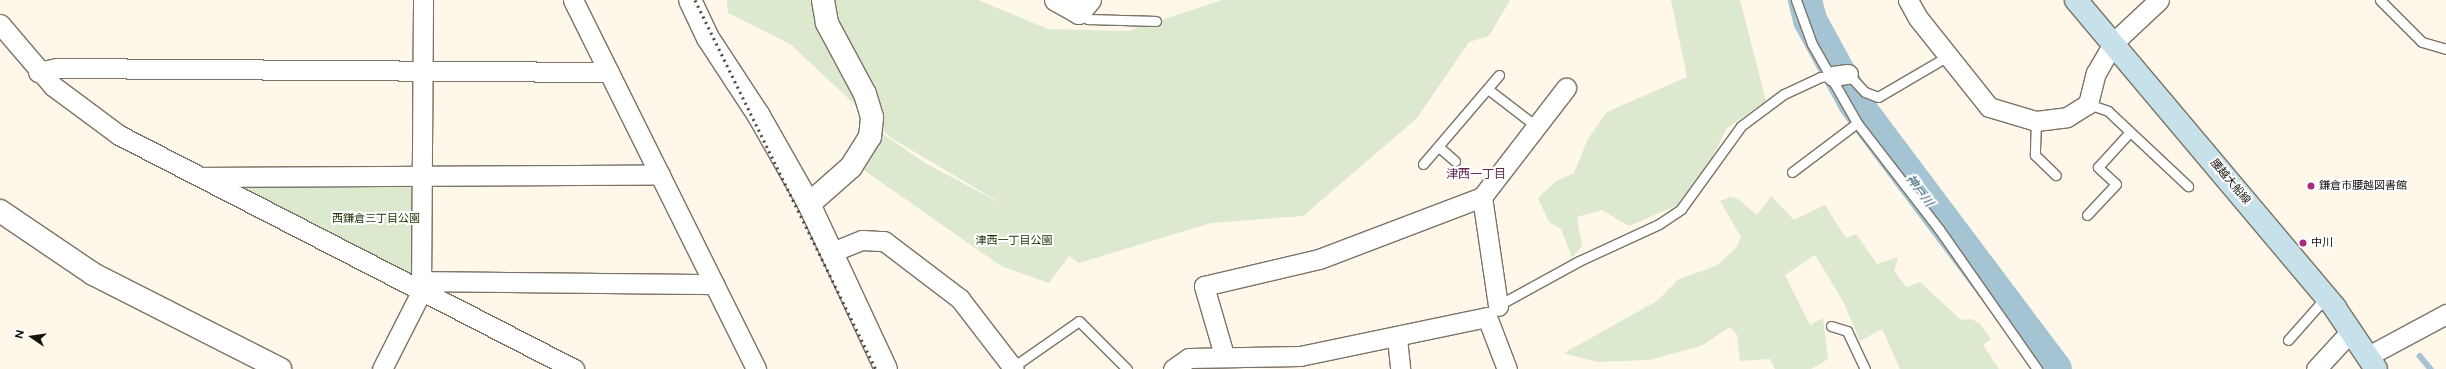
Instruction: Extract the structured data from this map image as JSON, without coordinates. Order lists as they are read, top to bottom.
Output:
{
  "streets": {
    "main road": ["腰越大船線"]
  },
  "districts": ["津西一丁目"],
  "water": ["神戸川"],
  "parks": ["西鎌倉三丁目公園", "津西一丁目公園"],
  "places": ["鎌倉市腰越図書館", "中川"],
  "north": "left"
}
